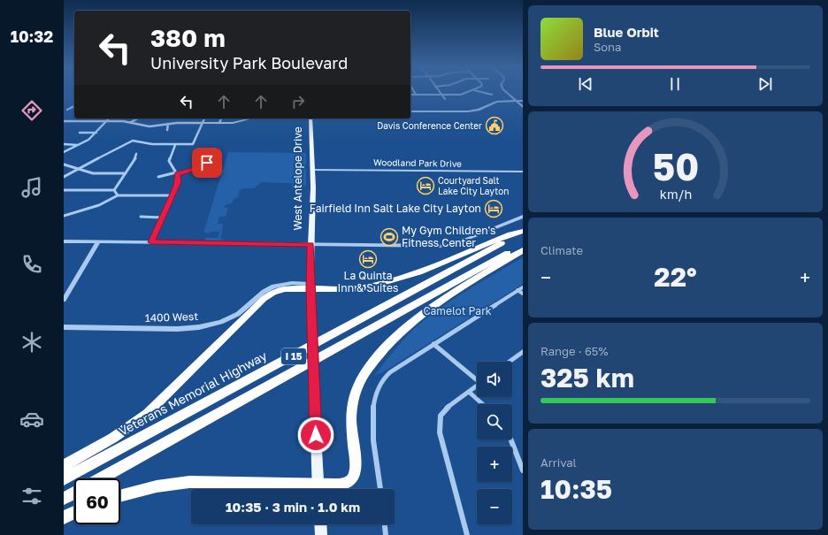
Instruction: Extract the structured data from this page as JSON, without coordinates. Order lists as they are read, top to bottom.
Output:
{
  "streets": {
    "highway": ["I 15", "Veterans Memorial Highway"],
    "main road": ["West Antelope Drive"],
    "street": ["Woodland Park Drive", "1400 West"]
  },
  "crossings": [
    ["Woodland Park Drive", "West Antelope Drive"],
    ["West Antelope Drive", "1400 West"]
  ],
  "parks": ["Camelot Park"],
  "places": {
    "public building": ["Davis Conference Center"],
    "hotel": ["Courtyard Salt Lake City Layton", "Fairfield Inn Salt Lake City Layton", "La Quinta Inn & Suites"],
    "sports": ["My Gym Children's Fitness Center"]
  },
  "page": {
    "tabs": "10:32",
    "turn": ["380 m", "University Park Boulevard"],
    "song": ["Blue Orbit", "Sona"],
    "tile": [
      "Climate",
      ["Range · 65%", "325 km"],
      ["Arrival", "10:35"]
    ],
    "heat": ["−", "22°", "+"],
    "map_buttons": ["+", "−"],
    "limit": "60",
    "trip": "10:35 · 3 min · 1.0 km",
    "gauge": ["50", "km/h"]
  }
}
